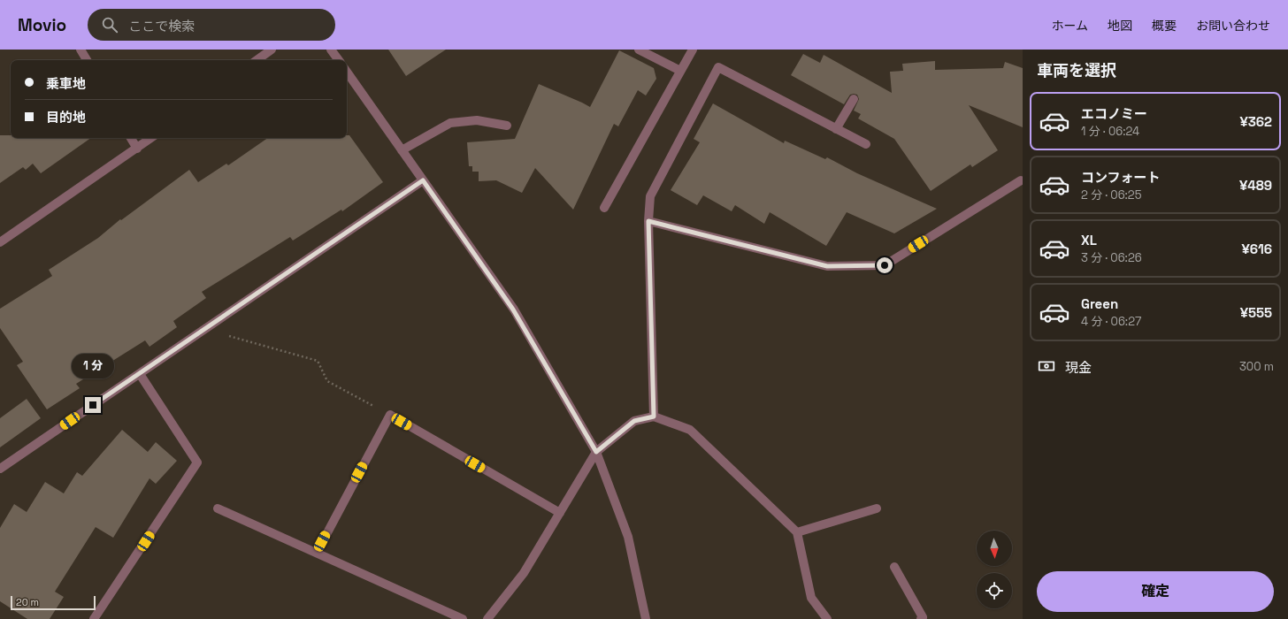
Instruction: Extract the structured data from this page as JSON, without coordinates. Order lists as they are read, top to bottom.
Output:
{
  "scale_bar": "20 m",
  "north": "bottom",
  "page": {
    "header": "Movio",
    "search": "ここで検索",
    "nav": [
      "ホーム",
      "地図",
      "概要",
      "お問い合わせ"
    ],
    "heading": "車両を選択",
    "banner": ["乗車地", "目的地"],
    "list": [
      {
        "name": "エコノミー",
        "note": "1 分 · 06:24",
        "value": "¥362"
      },
      {
        "name": "コンフォート",
        "note": "2 分 · 06:25",
        "value": "¥489"
      },
      {
        "name": "XL",
        "note": "3 分 · 06:26",
        "value": "¥616"
      },
      {
        "name": "Green",
        "note": "4 分 · 06:27",
        "value": "¥555"
      }
    ],
    "pay": ["現金", "300 m"],
    "bubble": "1 分",
    "buttons": "確定",
    "scale": "20 m"
  }
}
